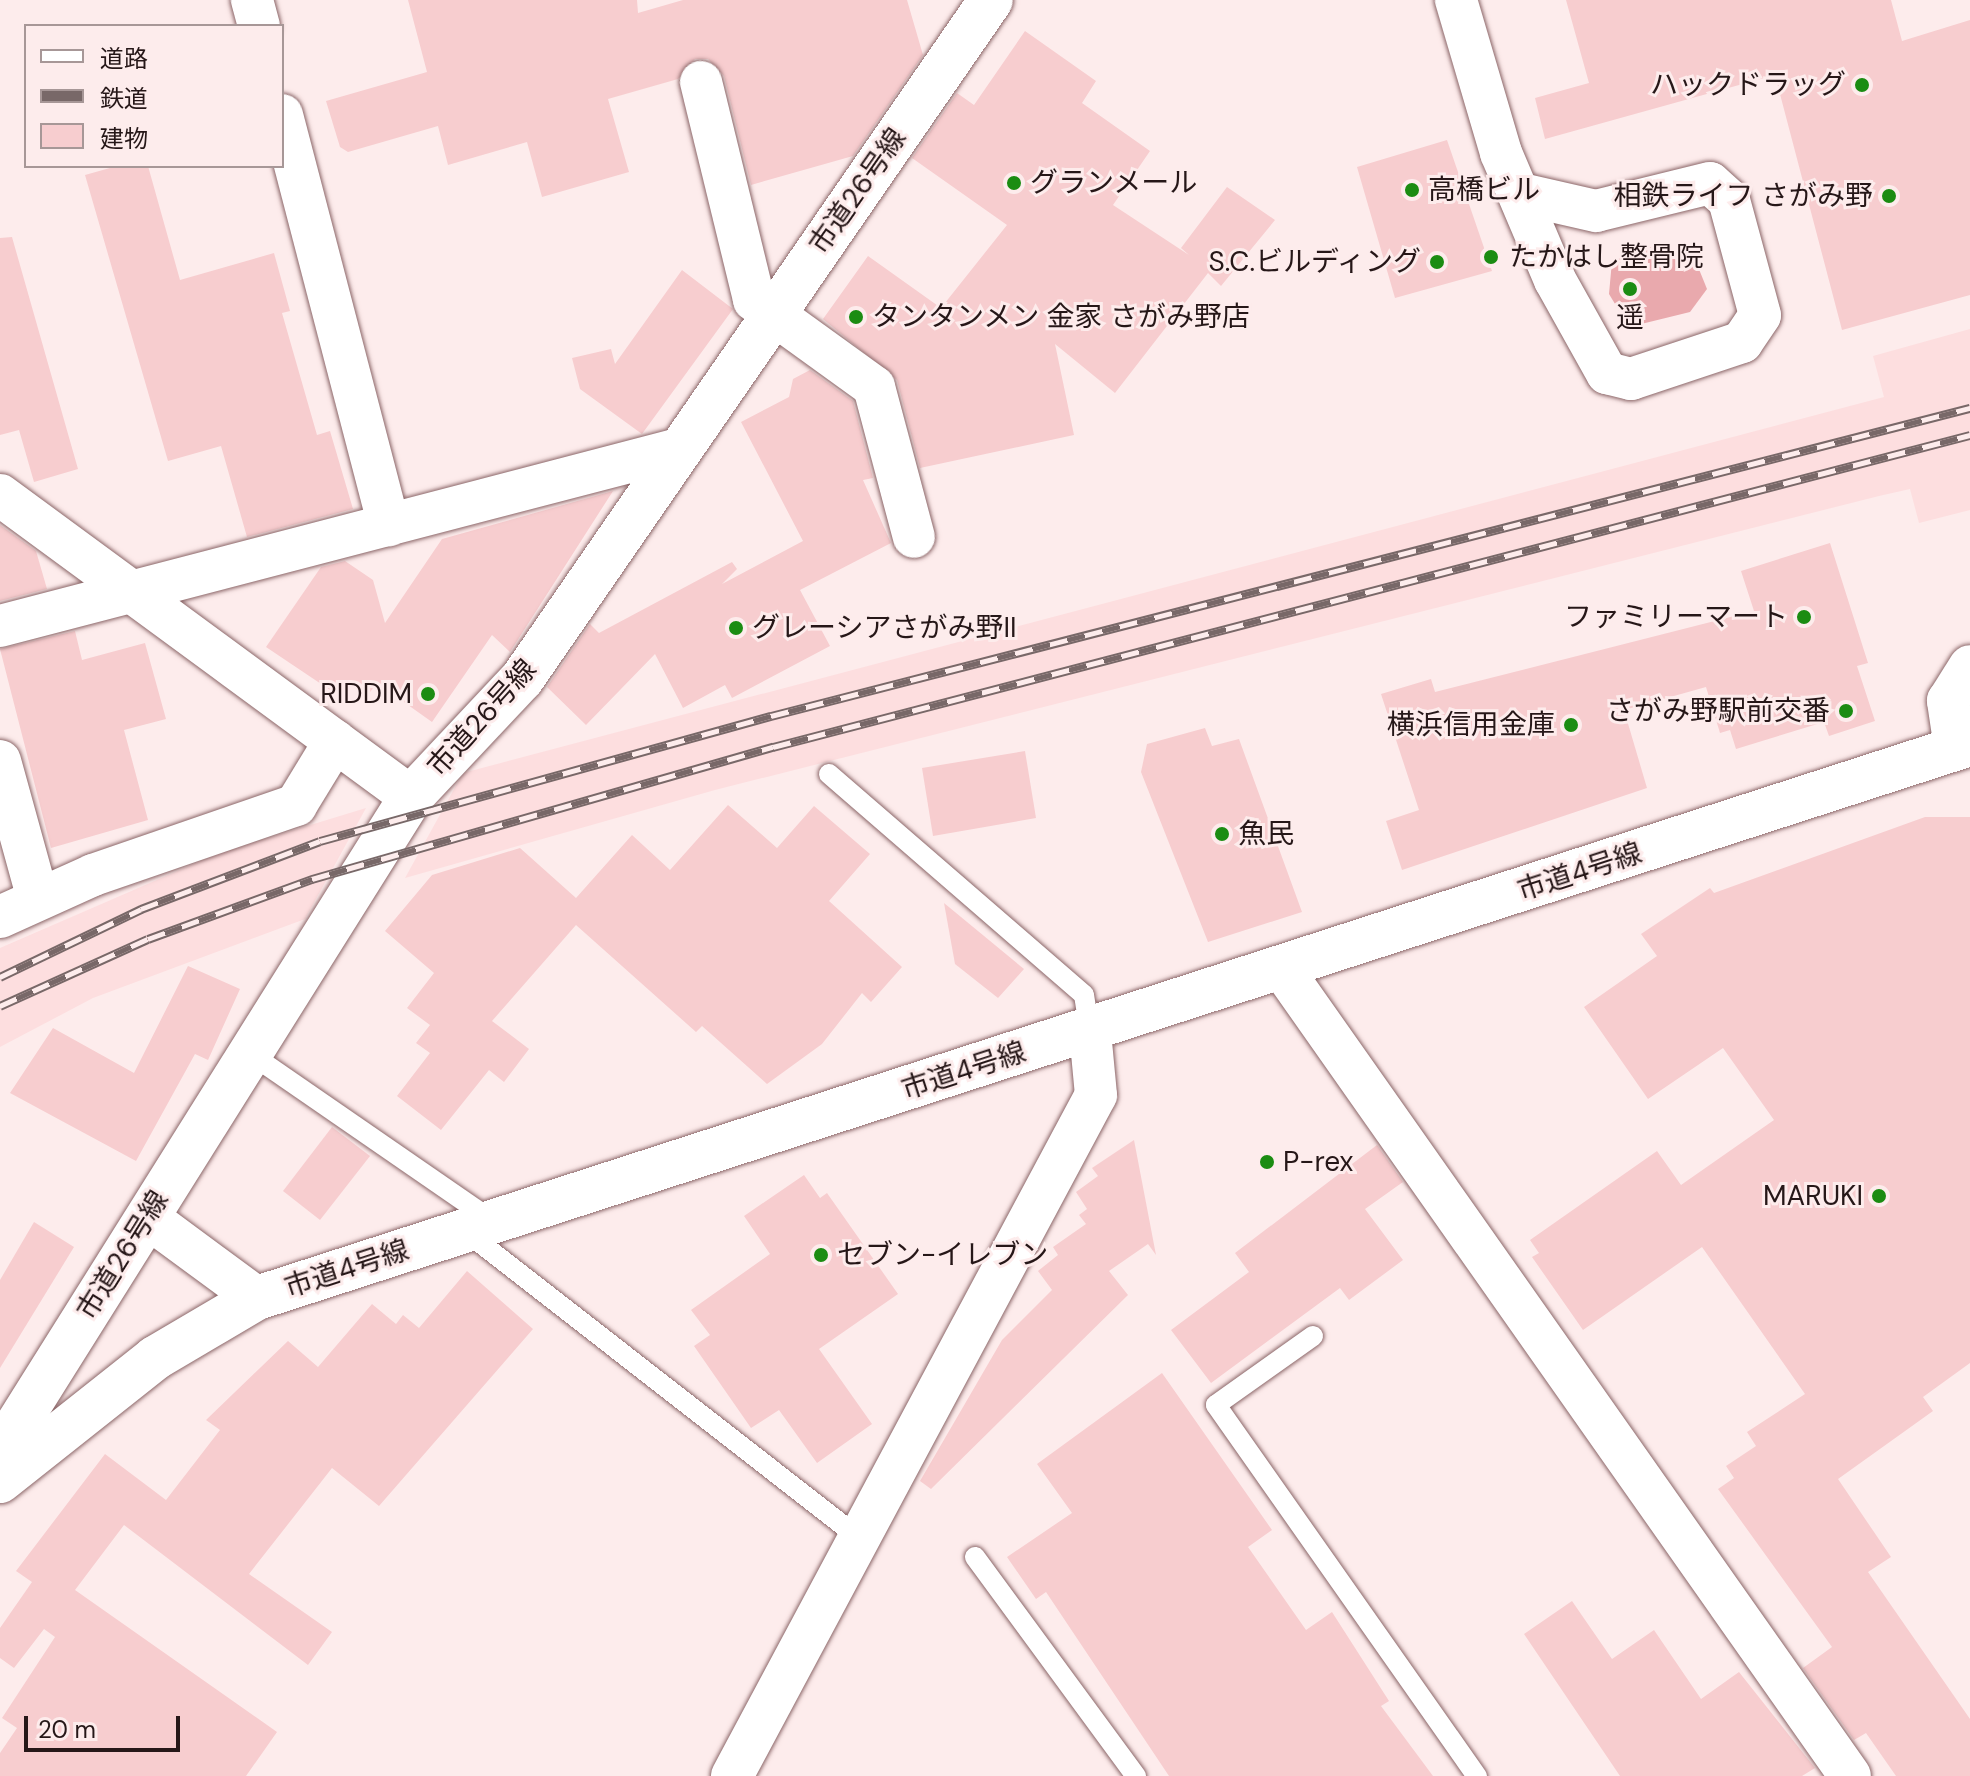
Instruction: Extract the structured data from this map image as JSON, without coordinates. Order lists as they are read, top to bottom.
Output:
{
  "streets": {
    "street": ["市道26号線", "市道4号線"]
  },
  "places": [
    "ハックドラッグ",
    "グランメール",
    "高橋ビル",
    "相鉄ライフ さがみ野",
    "たかはし整骨院",
    "S.C.ビルディング",
    "遥",
    "タンタンメン 金家 さがみ野店",
    "ファミリーマート",
    "グレーシアさがみ野II",
    "RIDDIM",
    "さがみ野駅前交番",
    "横浜信用金庫",
    "魚民",
    "P-rex",
    "MARUKI",
    "セブン-イレブン"
  ],
  "legend": ["道路", "鉄道", "建物"],
  "scale_bar": "20 m"
}
